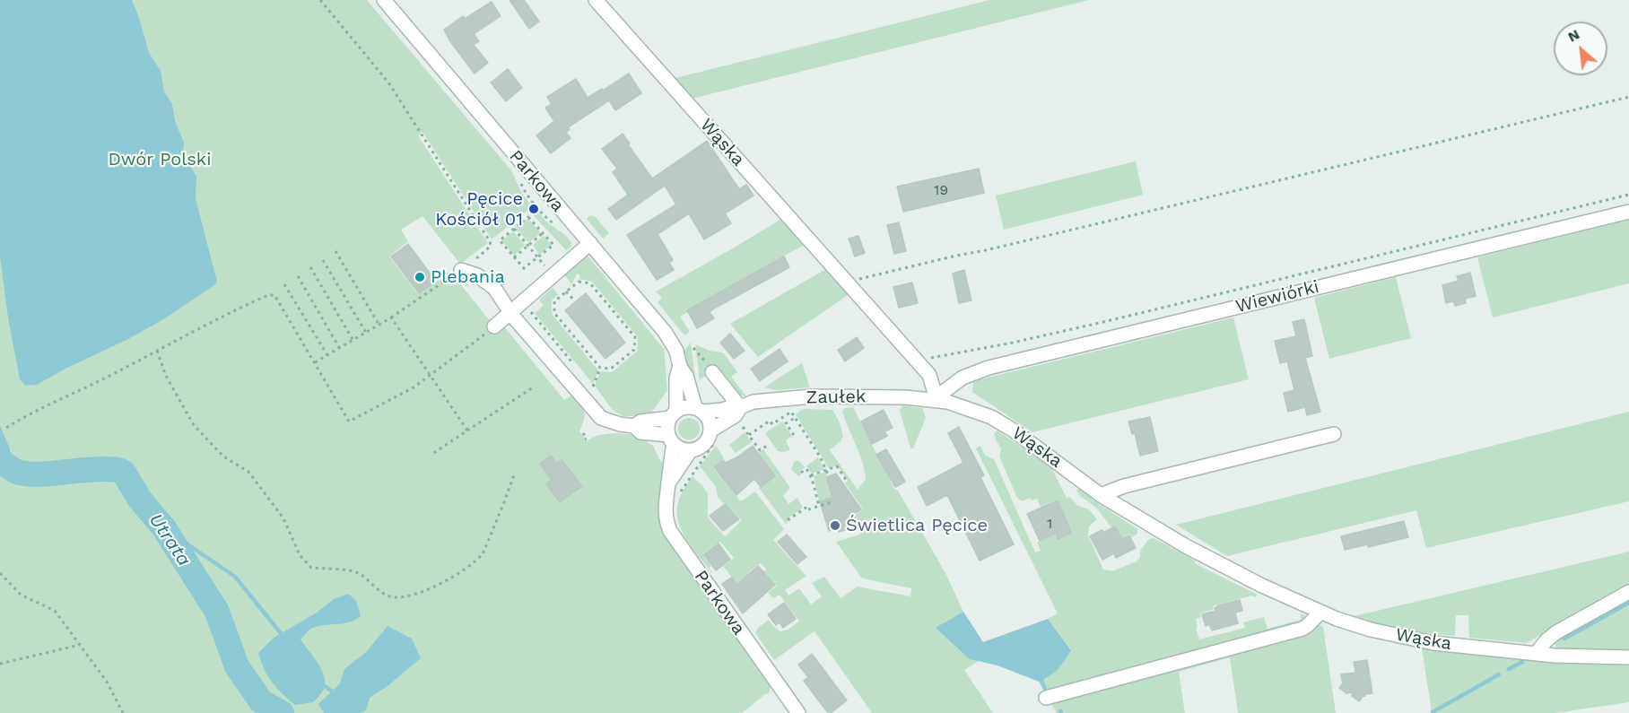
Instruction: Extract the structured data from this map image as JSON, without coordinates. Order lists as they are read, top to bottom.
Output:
{
  "streets": {
    "street": [
      "Wąska",
      "Parkowa",
      "Wiewiórki",
      "Zaułek"
    ]
  },
  "crossings": [
    ["Wąska", "Wiewiórki"],
    ["Wąska", "Zaułek"],
    ["Parkowa", "Zaułek"],
    ["Wiewiórki", "Zaułek"]
  ],
  "water": ["Utrata"],
  "parks": ["Dwór Polski"],
  "places": ["Pęcice Kościół 01", "Plebania", "Świetlica Pęcice"],
  "house_numbers": ["19", "1"],
  "north": "top left"
}
